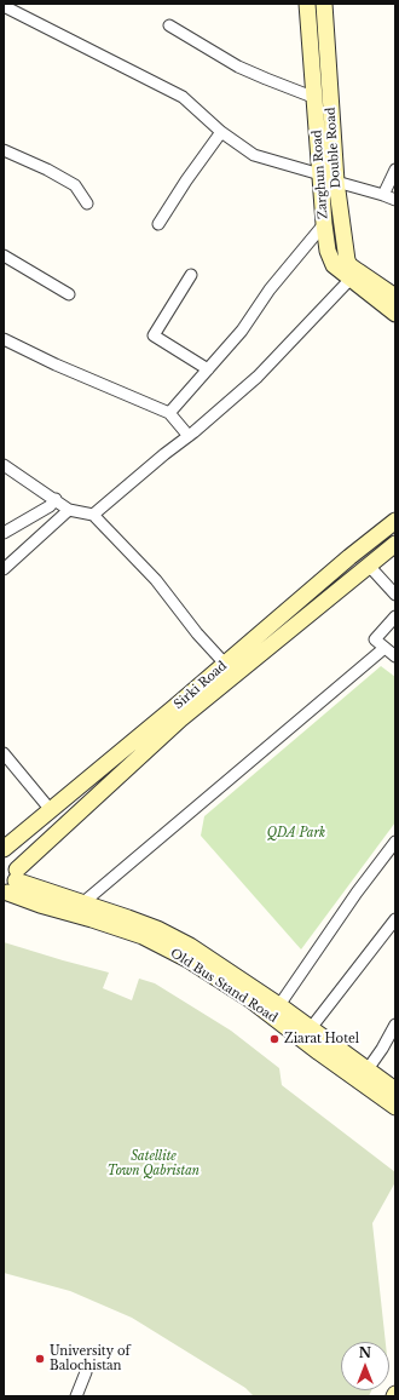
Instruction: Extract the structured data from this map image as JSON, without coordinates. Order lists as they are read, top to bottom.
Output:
{
  "streets": {
    "main road": [
      "Double Road",
      "Zarghun Road",
      "Sirki Road",
      "Old Bus Stand Road"
    ]
  },
  "crossings": [
    ["Double Road", "Zarghun Road"],
    ["Sirki Road", "Old Bus Stand Road"]
  ],
  "parks": ["QDA Park", "Satellite Town Qabristan"],
  "places": ["Ziarat Hotel", "University of Balochistan"],
  "north": "top"
}
